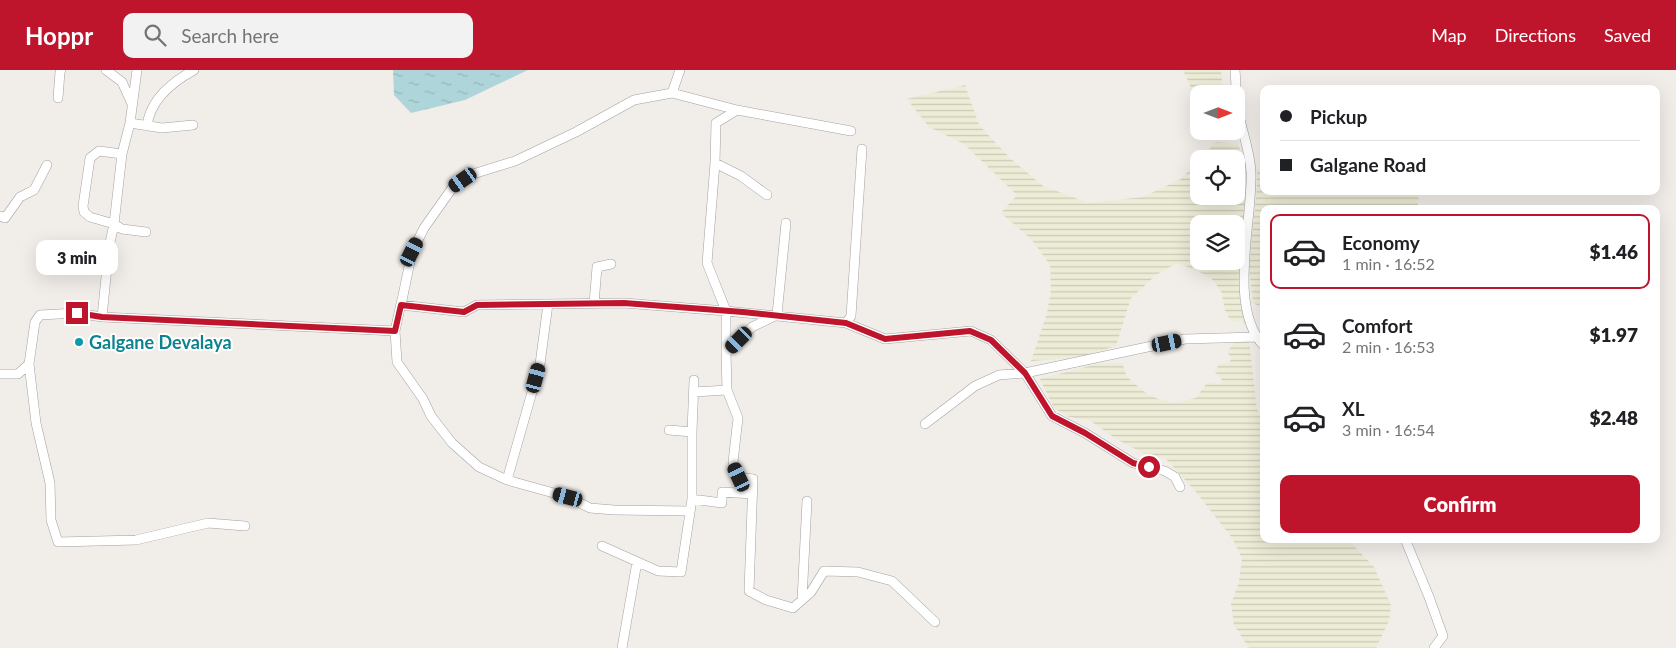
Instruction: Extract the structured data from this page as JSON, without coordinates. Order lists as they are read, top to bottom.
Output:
{
  "places": ["Galgane Devalaya"],
  "north": "right",
  "page": {
    "header": "Hoppr",
    "search": "Search here",
    "nav": ["Map", "Directions", "Saved"],
    "banner": ["Pickup", "Galgane Road"],
    "list": [
      {
        "name": "Economy",
        "note": "1 min · 16:52",
        "value": "$1.46"
      },
      {
        "name": "Comfort",
        "note": "2 min · 16:53",
        "value": "$1.97"
      },
      {
        "name": "XL",
        "note": "3 min · 16:54",
        "value": "$2.48"
      }
    ],
    "bubble": "3 min",
    "buttons": "Confirm"
  }
}
